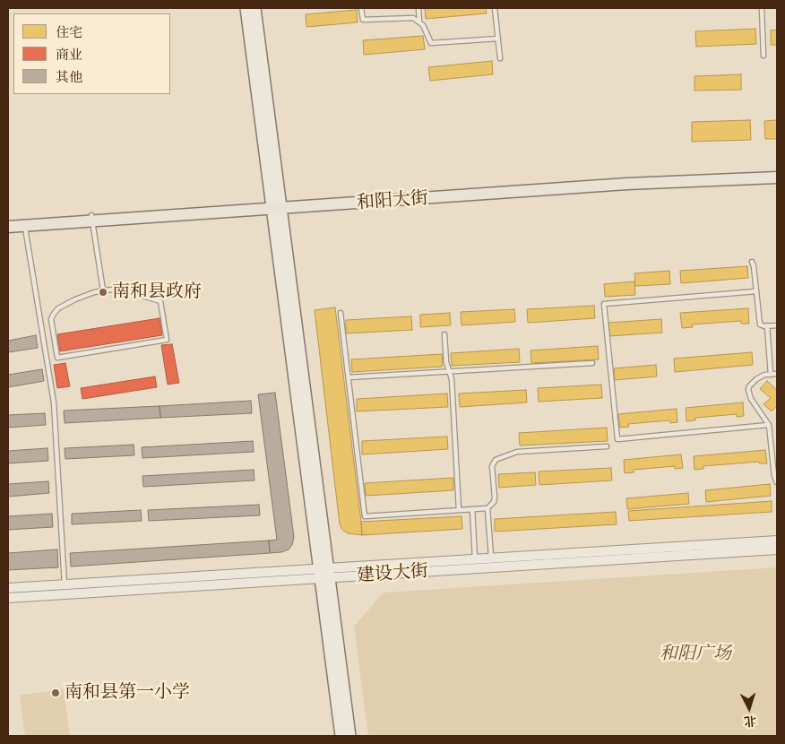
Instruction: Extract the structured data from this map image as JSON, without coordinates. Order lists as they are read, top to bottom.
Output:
{
  "streets": {
    "main road": ["和阳大街"],
    "street": ["建设大街"]
  },
  "parks": ["和阳广场"],
  "places": ["南和县政府", "南和县第一小学"],
  "legend": ["住宅", "商业", "其他"],
  "north": "bottom"
}
